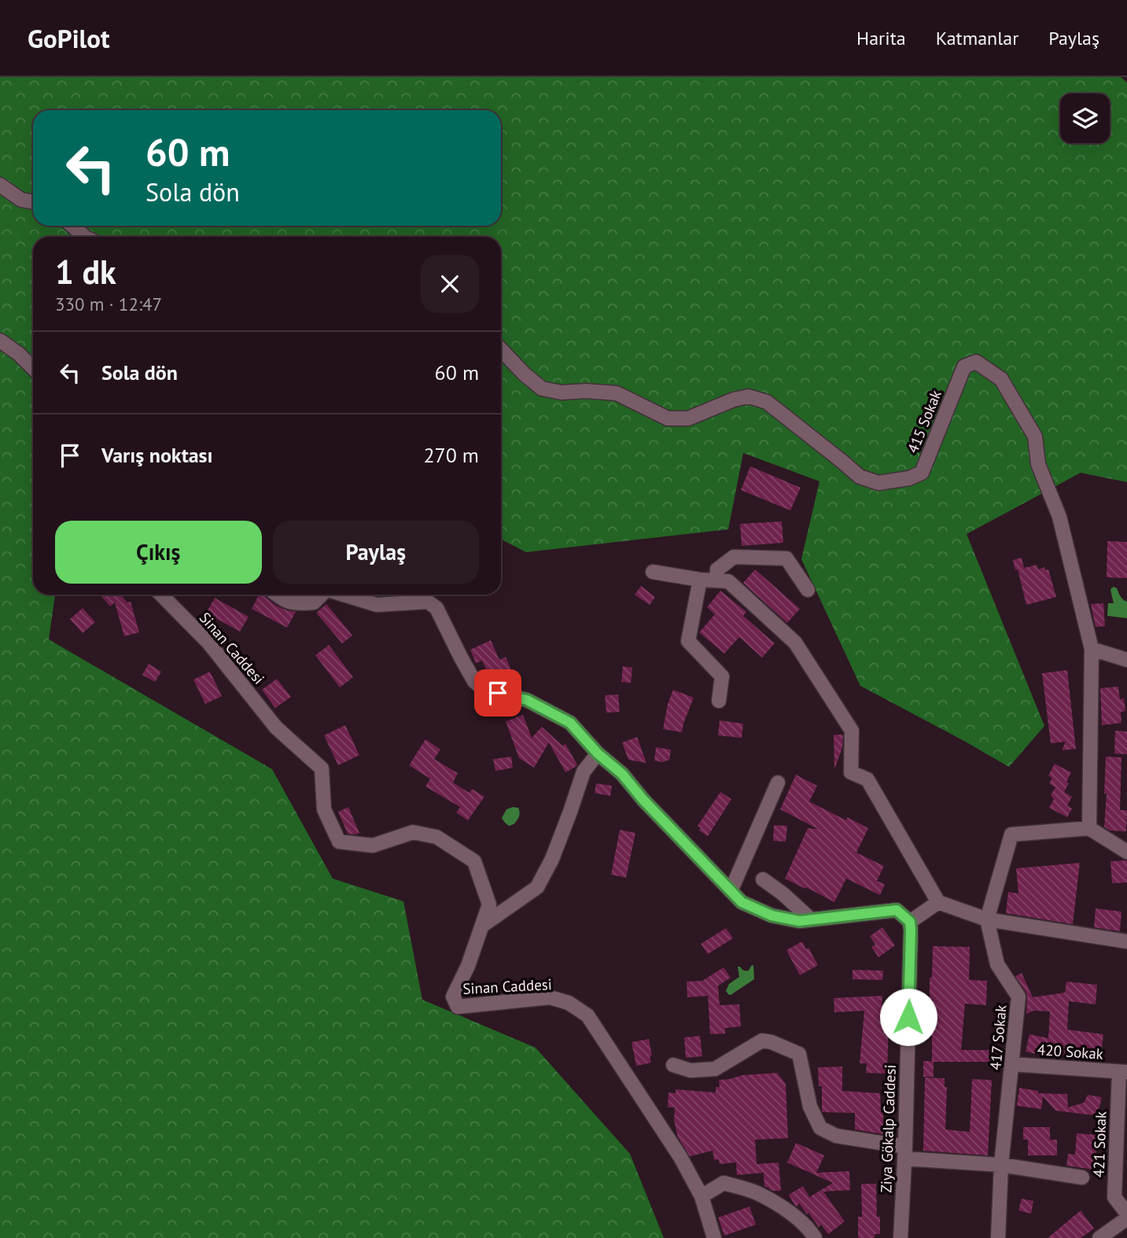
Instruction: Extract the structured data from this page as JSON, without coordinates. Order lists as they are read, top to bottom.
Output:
{
  "streets": {
    "street": [
      "415 Sokak",
      "Sinan Caddesi",
      "417 Sokak",
      "420 Sokak",
      "Ziya Gökalp Caddesi",
      "421 Sokak"
    ]
  },
  "crossings": [
    ["417 Sokak", "420 Sokak"],
    ["420 Sokak", "421 Sokak"]
  ],
  "page": {
    "header": "GoPilot",
    "nav": ["Harita", "Katmanlar", "Paylaş"],
    "turn": ["60 m", "Sola dön"],
    "heading": ["1 dk", "330 m · 12:47"],
    "list": [
      {
        "name": "Sola dön",
        "value": "60 m"
      },
      {
        "name": "Varış noktası",
        "value": "270 m"
      }
    ],
    "buttons": ["Çıkış", "Paylaş"]
  }
}
